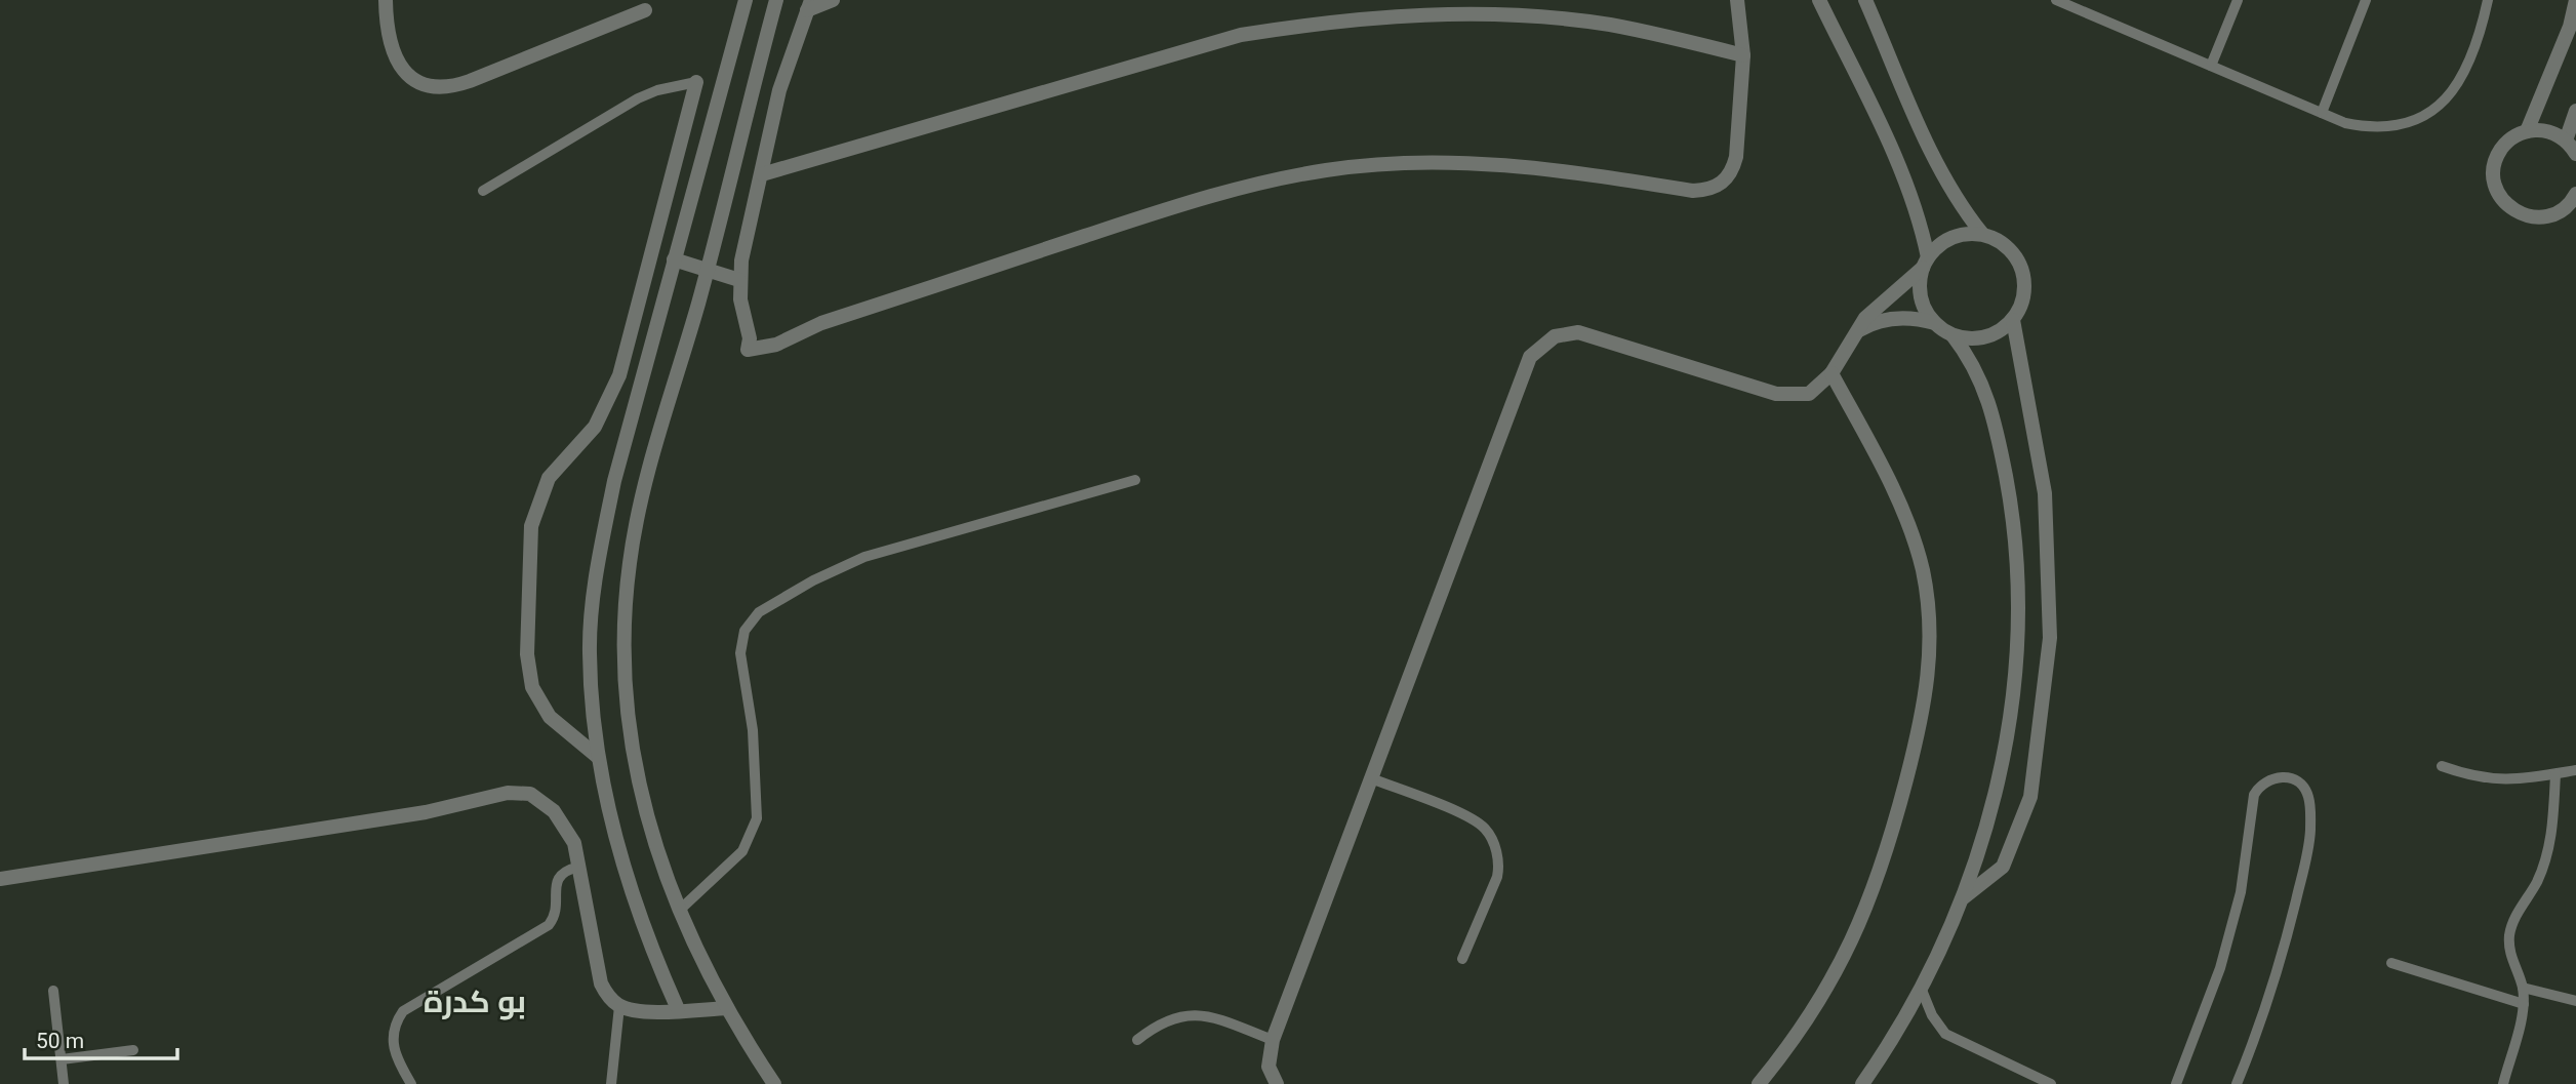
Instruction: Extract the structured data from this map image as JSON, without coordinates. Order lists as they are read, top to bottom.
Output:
{
  "districts": ["بو كدرة"],
  "scale_bar": "50 m"
}
